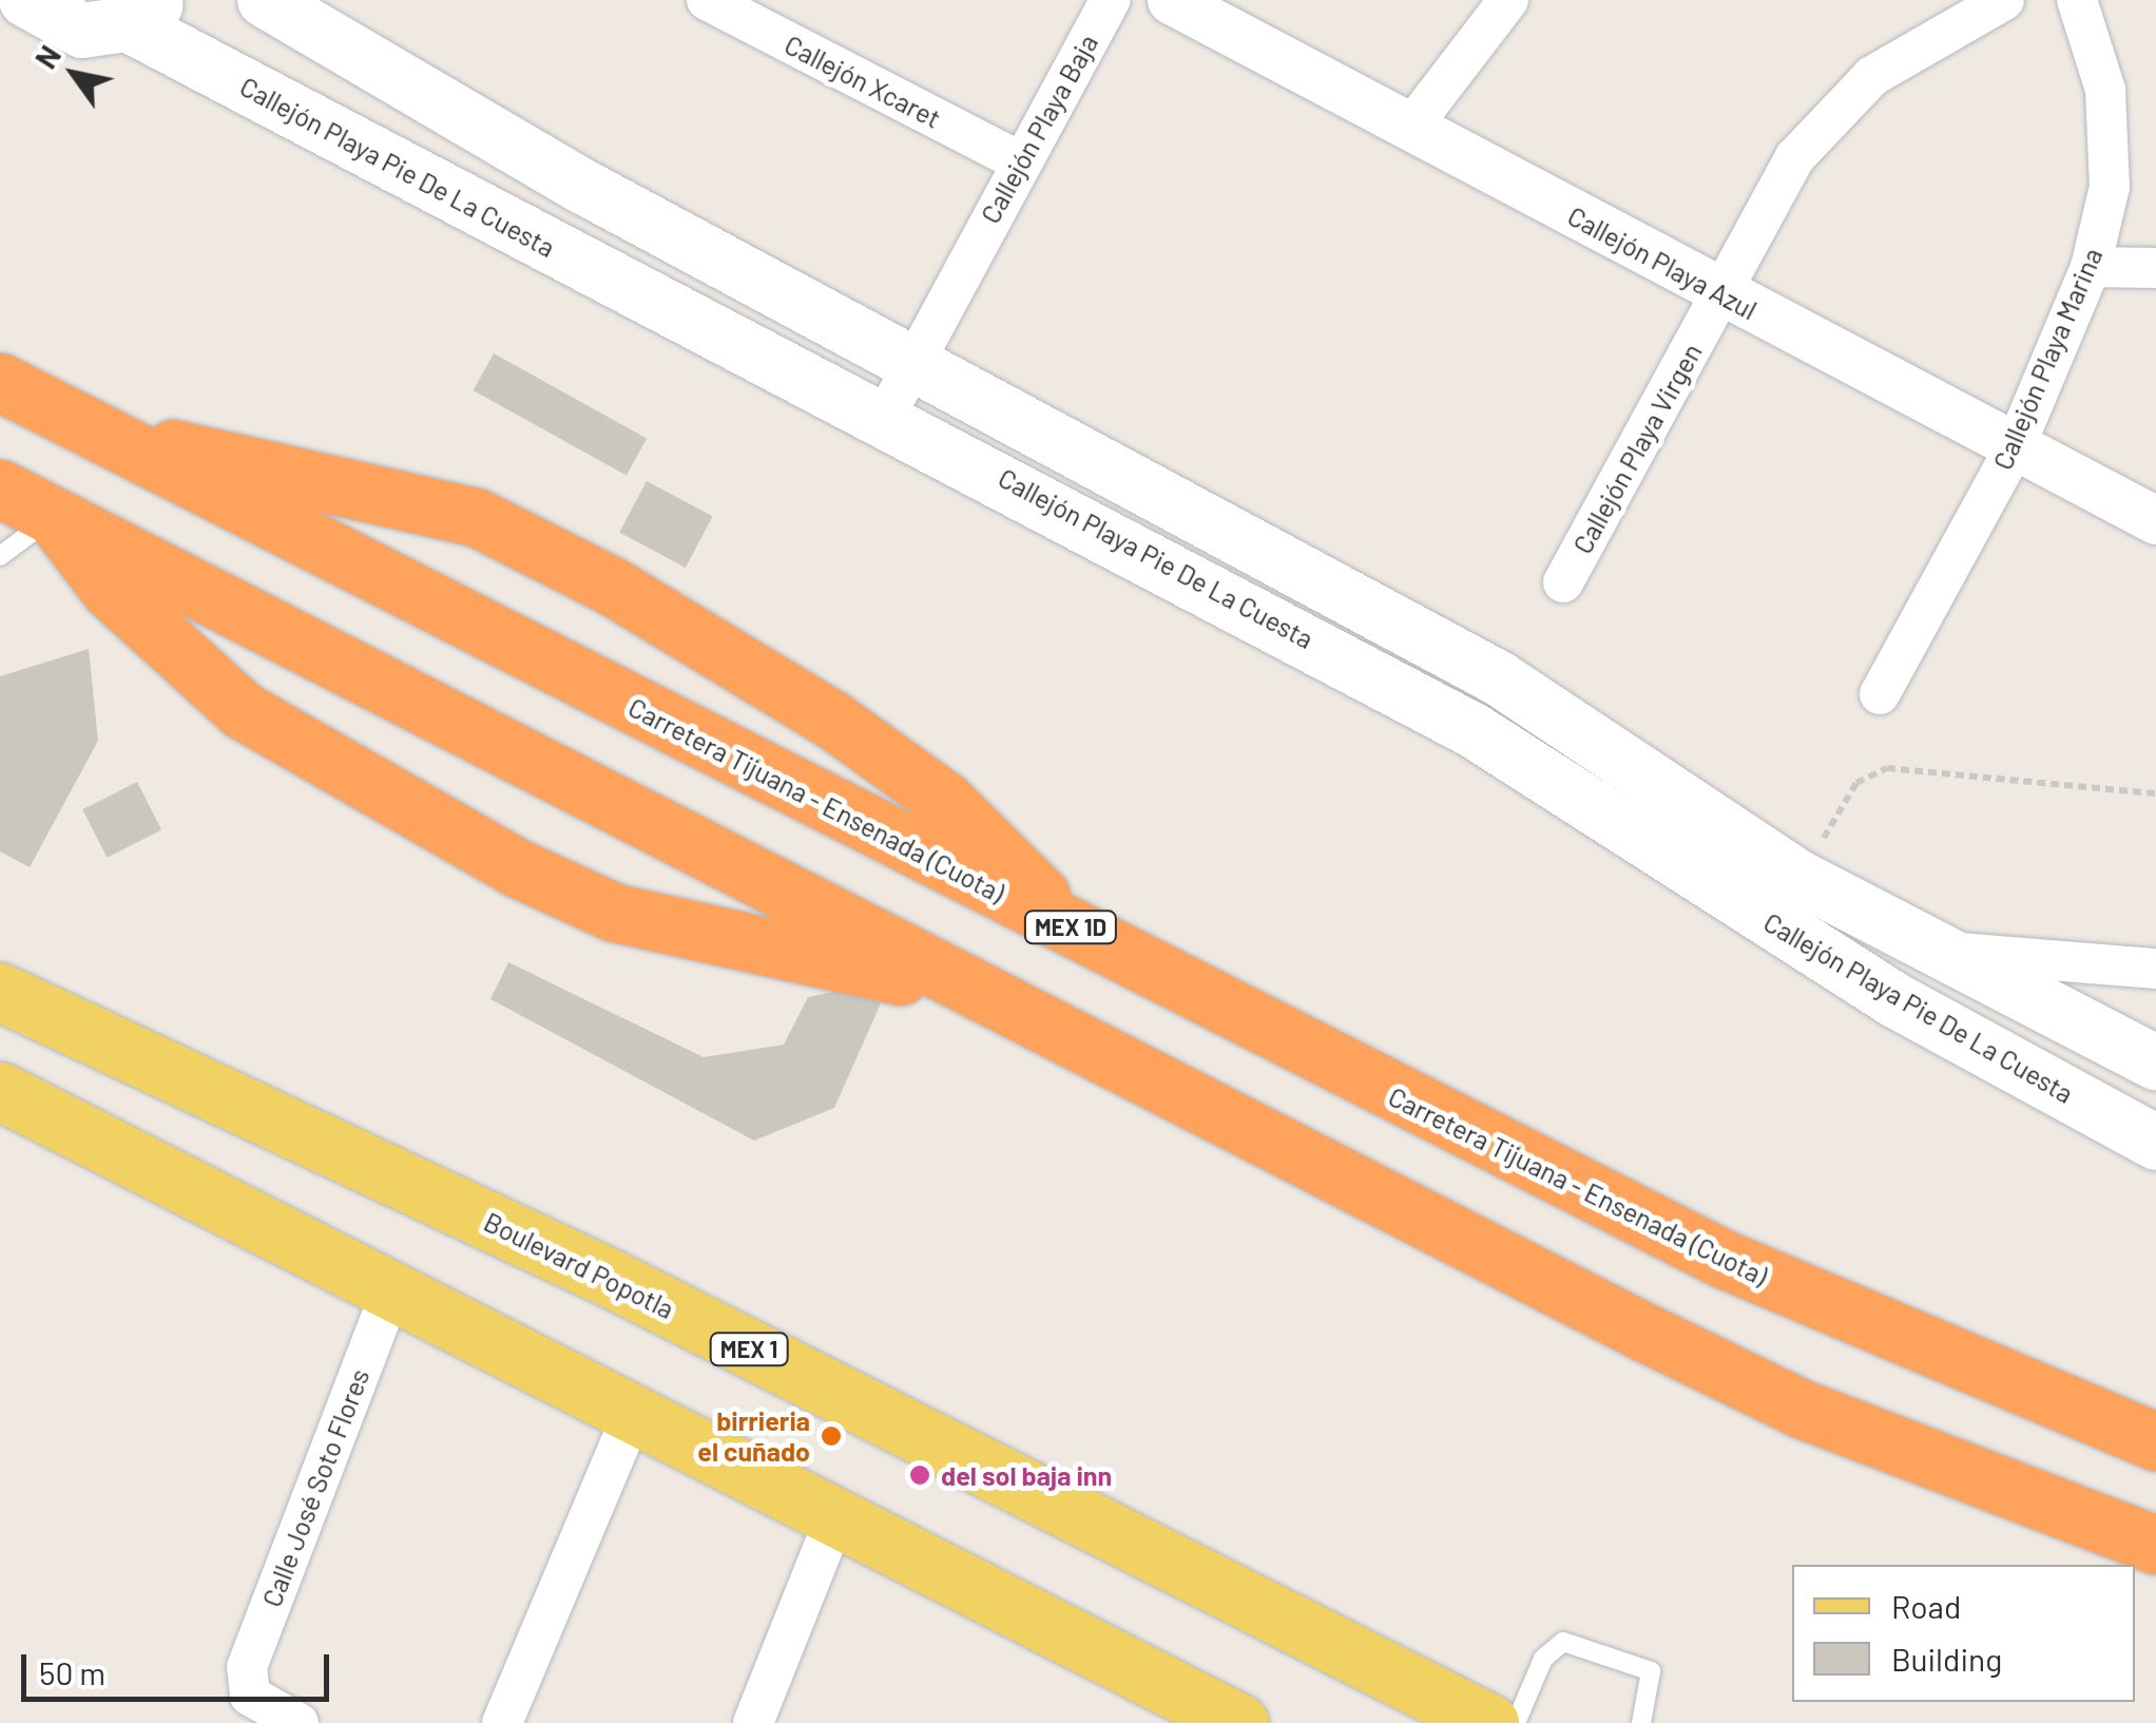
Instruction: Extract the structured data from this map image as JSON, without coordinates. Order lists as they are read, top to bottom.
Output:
{
  "streets": {
    "highway": ["Carretera Tijuana - Ensenada (Cuota)", "MEX 1D"],
    "main road": ["Callejón Playa Pie De La Cuesta", "Boulevard Popotla", "MEX 1"],
    "street": [
      "Callejón Xcaret",
      "Callejón Playa Baja",
      "Callejón Playa Azul",
      "Callejón Playa Marina",
      "Callejón Playa Virgen",
      "Calle José Soto Flores"
    ]
  },
  "crossings": [
    ["Callejón Xcaret", "Callejón Playa Baja"],
    ["Callejón Playa Baja", "Callejón Playa Pie De La Cuesta"],
    ["Callejón Playa Azul", "Callejón Playa Marina"],
    ["Callejón Playa Azul", "Callejón Playa Virgen"]
  ],
  "places": ["birrieria el cuñado", "del sol baja inn"],
  "legend": ["Road", "Building"],
  "scale_bar": "50 m",
  "north": "top left"
}
